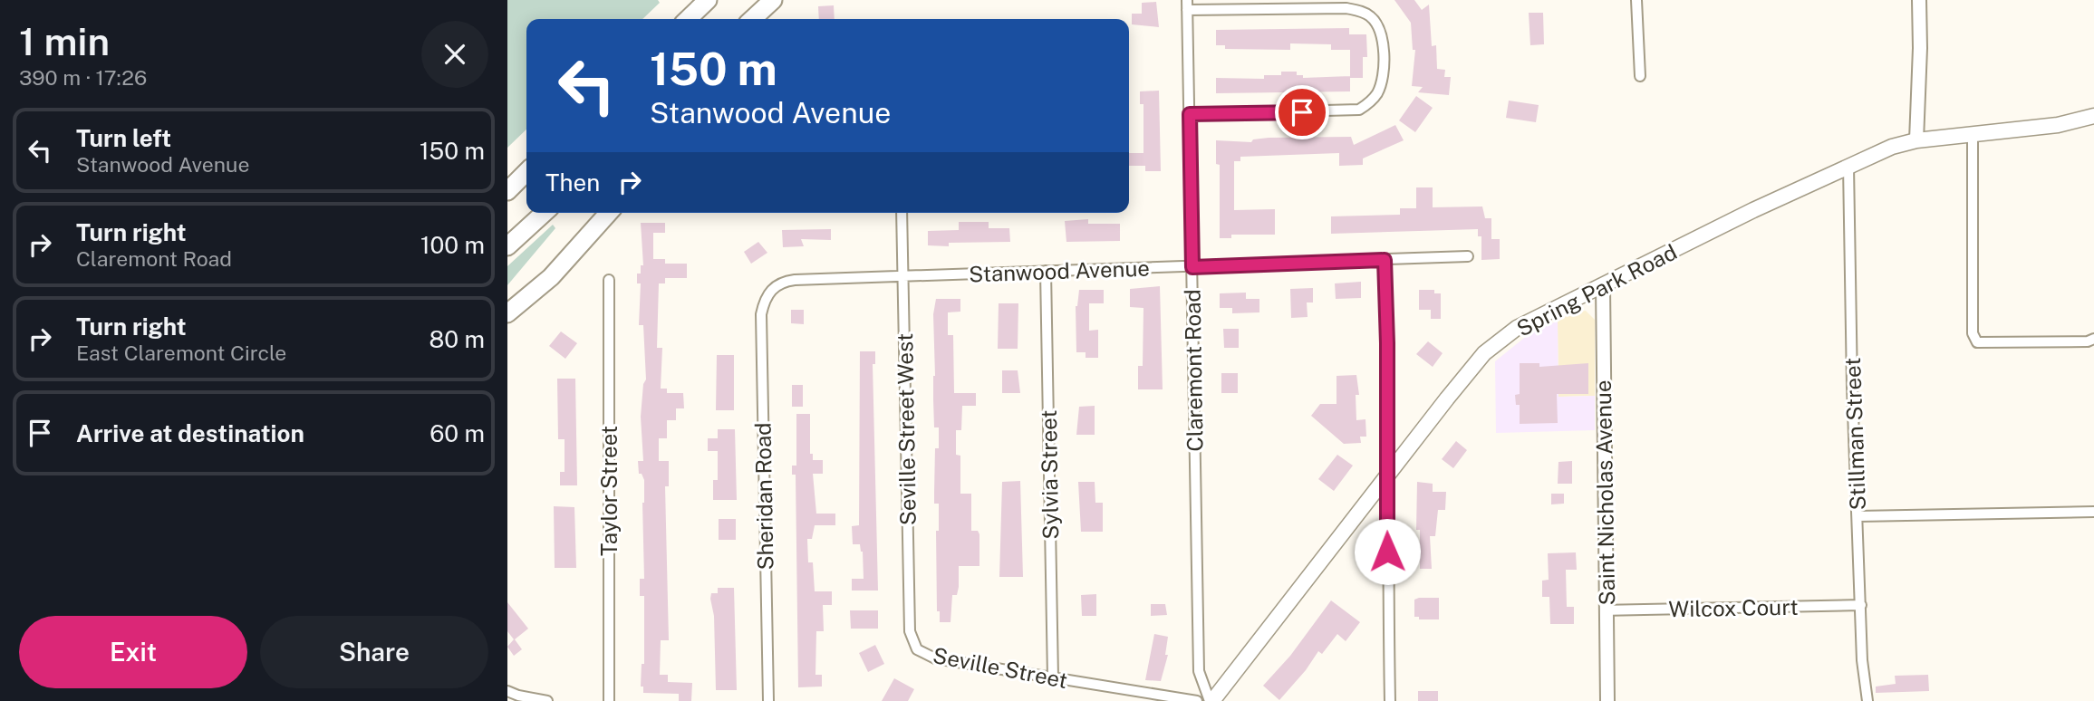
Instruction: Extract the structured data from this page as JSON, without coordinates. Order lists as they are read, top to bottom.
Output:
{
  "streets": {
    "main road": ["Spring Park Road"],
    "street": [
      "Stanwood Avenue",
      "Claremont Road",
      "Seville Street West",
      "Stillman Street",
      "Sylvia Street",
      "Taylor Street",
      "Saint Nicholas Avenue",
      "Sheridan Road",
      "Wilcox Court",
      "Seville Street"
    ]
  },
  "crossings": [
    ["Stanwood Avenue", "Claremont Road"],
    ["Stanwood Avenue", "Seville Street West"],
    ["Stanwood Avenue", "Sylvia Street"],
    ["Stanwood Avenue", "Sheridan Road"],
    ["Spring Park Road", "Claremont Road"],
    ["Spring Park Road", "Stillman Street"],
    ["Spring Park Road", "Saint Nicholas Avenue"],
    ["Seville Street West", "Seville Street"],
    ["Stillman Street", "Wilcox Court"],
    ["Sylvia Street", "Seville Street"],
    ["Saint Nicholas Avenue", "Wilcox Court"]
  ],
  "page": {
    "heading": ["1 min", "390 m · 17:26"],
    "turn": ["150 m", "Stanwood Avenue"],
    "list": [
      {
        "name": "Turn left",
        "note": "Stanwood Avenue",
        "value": "150 m"
      },
      {
        "name": "Turn right",
        "note": "Claremont Road",
        "value": "100 m"
      },
      {
        "name": "Turn right",
        "note": "East Claremont Circle",
        "value": "80 m"
      },
      {
        "name": "Arrive at destination",
        "value": "60 m"
      }
    ],
    "then": "Then",
    "buttons": ["Exit", "Share"]
  }
}
